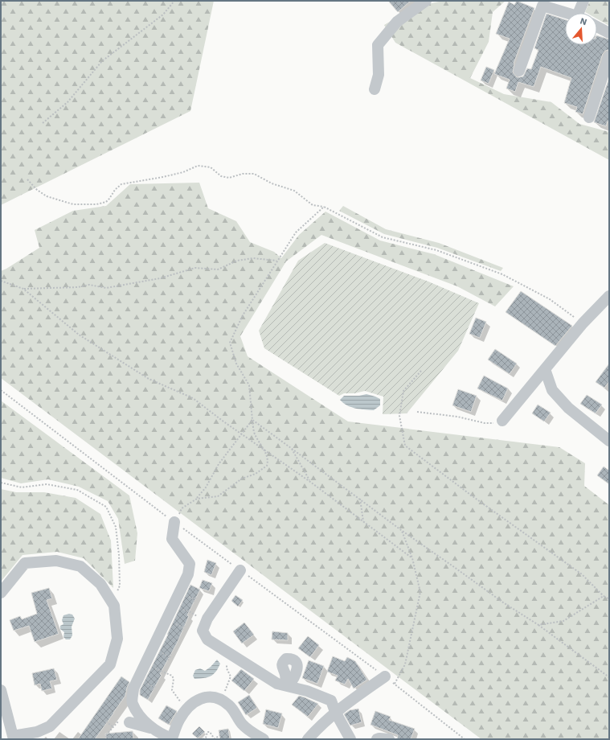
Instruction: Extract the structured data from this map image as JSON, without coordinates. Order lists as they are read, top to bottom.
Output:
{
  "north": "top"
}
